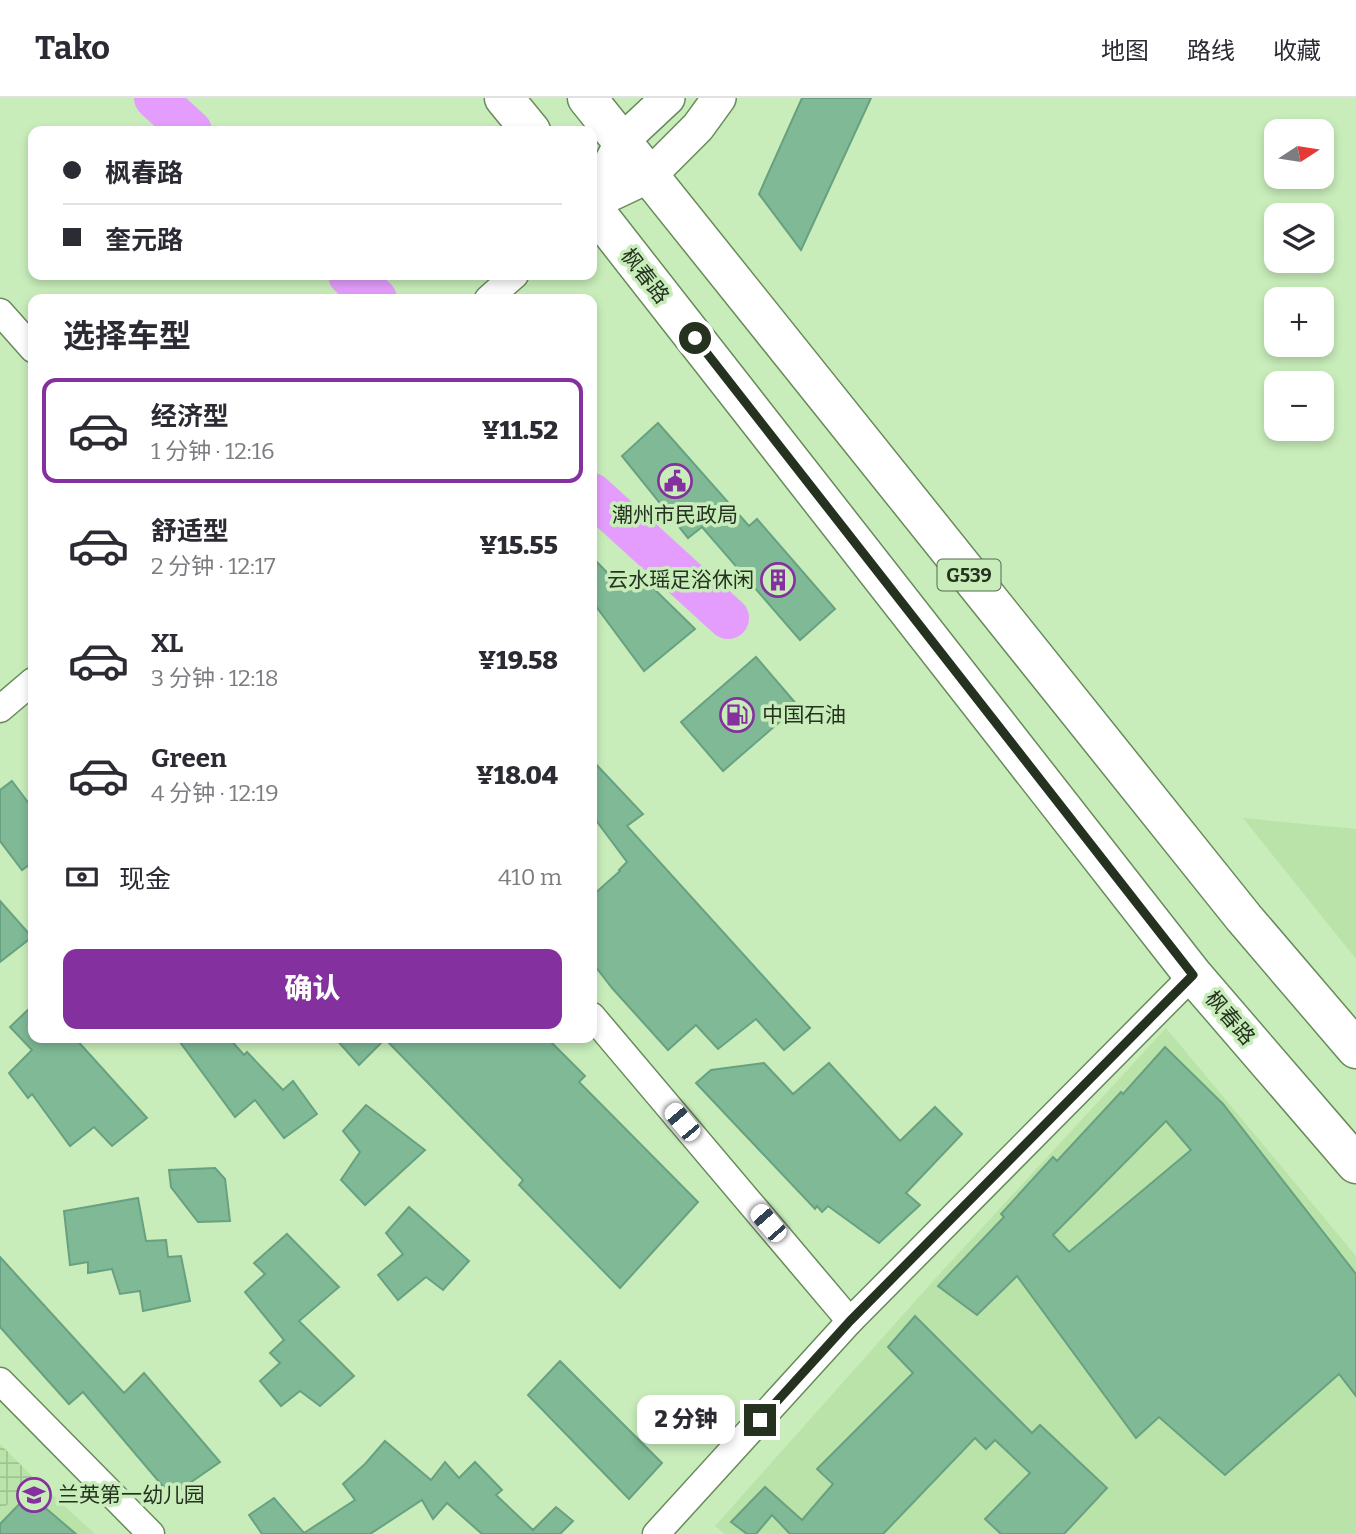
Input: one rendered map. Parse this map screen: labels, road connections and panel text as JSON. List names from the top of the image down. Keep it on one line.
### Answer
{"streets":{"highway":["枫春路","G539"]},"places":{"public building":["潮州市民政局"],"building":["云水瑶足浴休闲"],"fuel station":["中国石油"],"school or university":["兰英第一幼儿园"]},"north":"right","page":{"header":"Tako","nav":["地图","路线","收藏"],"map_buttons":["+","−"],"banner":["枫春路","奎元路"],"heading":"选择车型","list":[{"name":"经济型","note":"1 分钟 · 12:16","value":"¥11.52"},{"name":"舒适型","note":"2 分钟 · 12:17","value":"¥15.55"},{"name":"XL","note":"3 分钟 · 12:18","value":"¥19.58"},{"name":"Green","note":"4 分钟 · 12:19","value":"¥18.04"}],"pay":["现金","410 m"],"buttons":"确认","bubble":"2 分钟"}}
